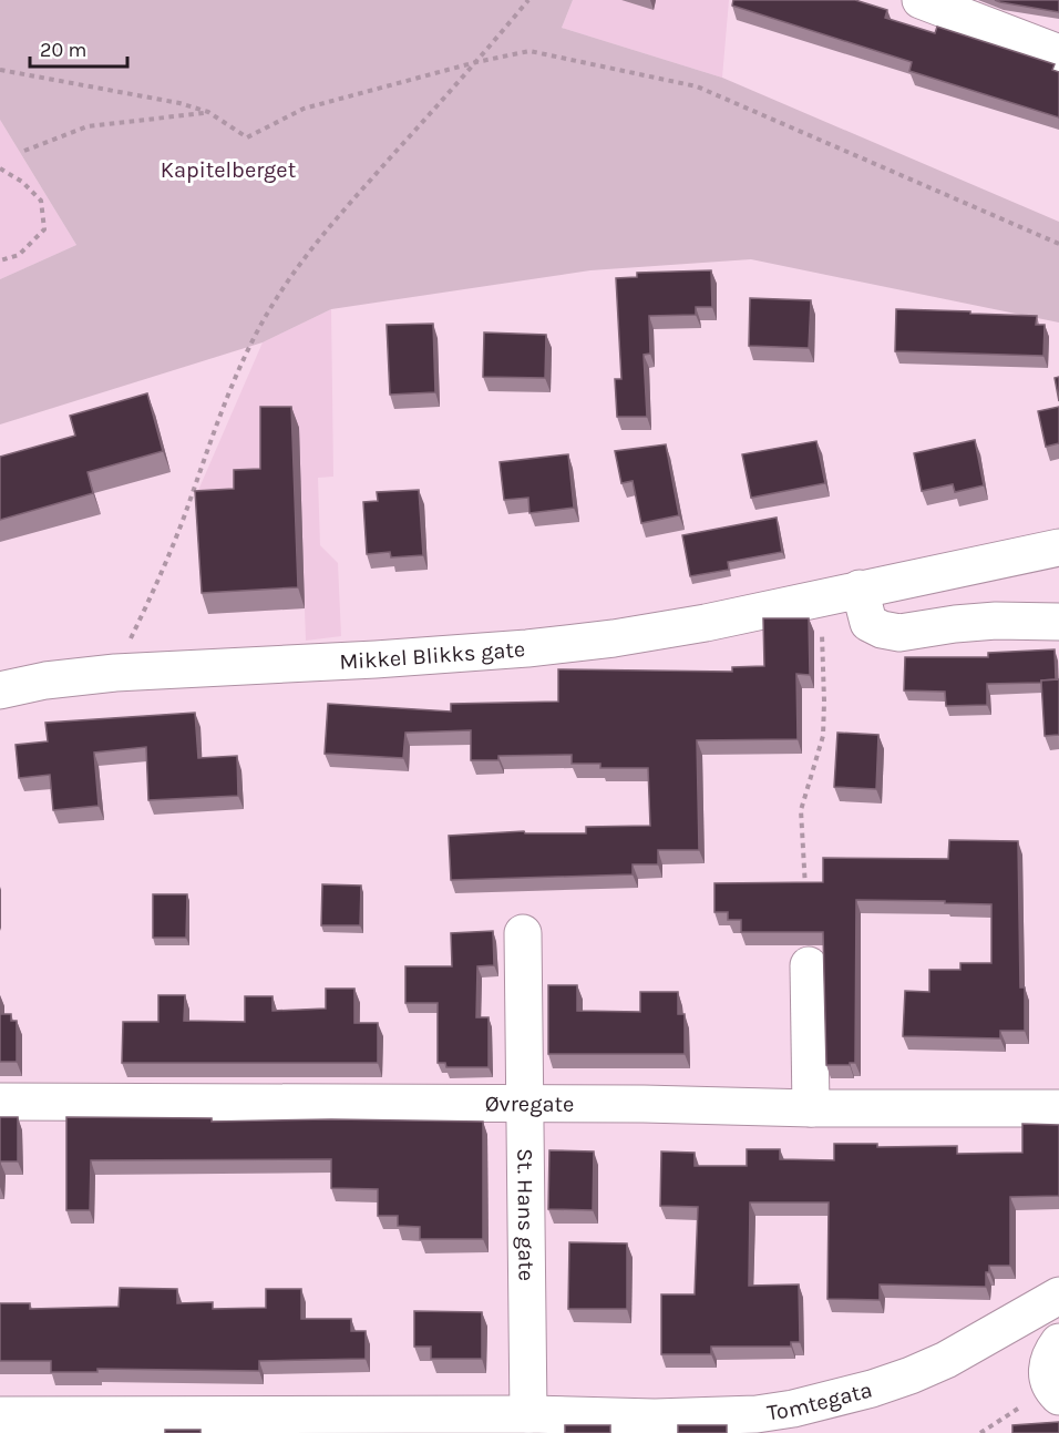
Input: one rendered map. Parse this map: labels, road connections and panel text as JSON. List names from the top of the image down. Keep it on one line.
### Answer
{"streets":{"street":["Mikkel Blikks gate","Øvregate","St. Hans gate","Tomtegata"]},"crossings":[["Øvregate","St. Hans gate"],["St. Hans gate","Tomtegata"]],"parks":["Kapitelberget"],"scale_bar":"20 m"}
